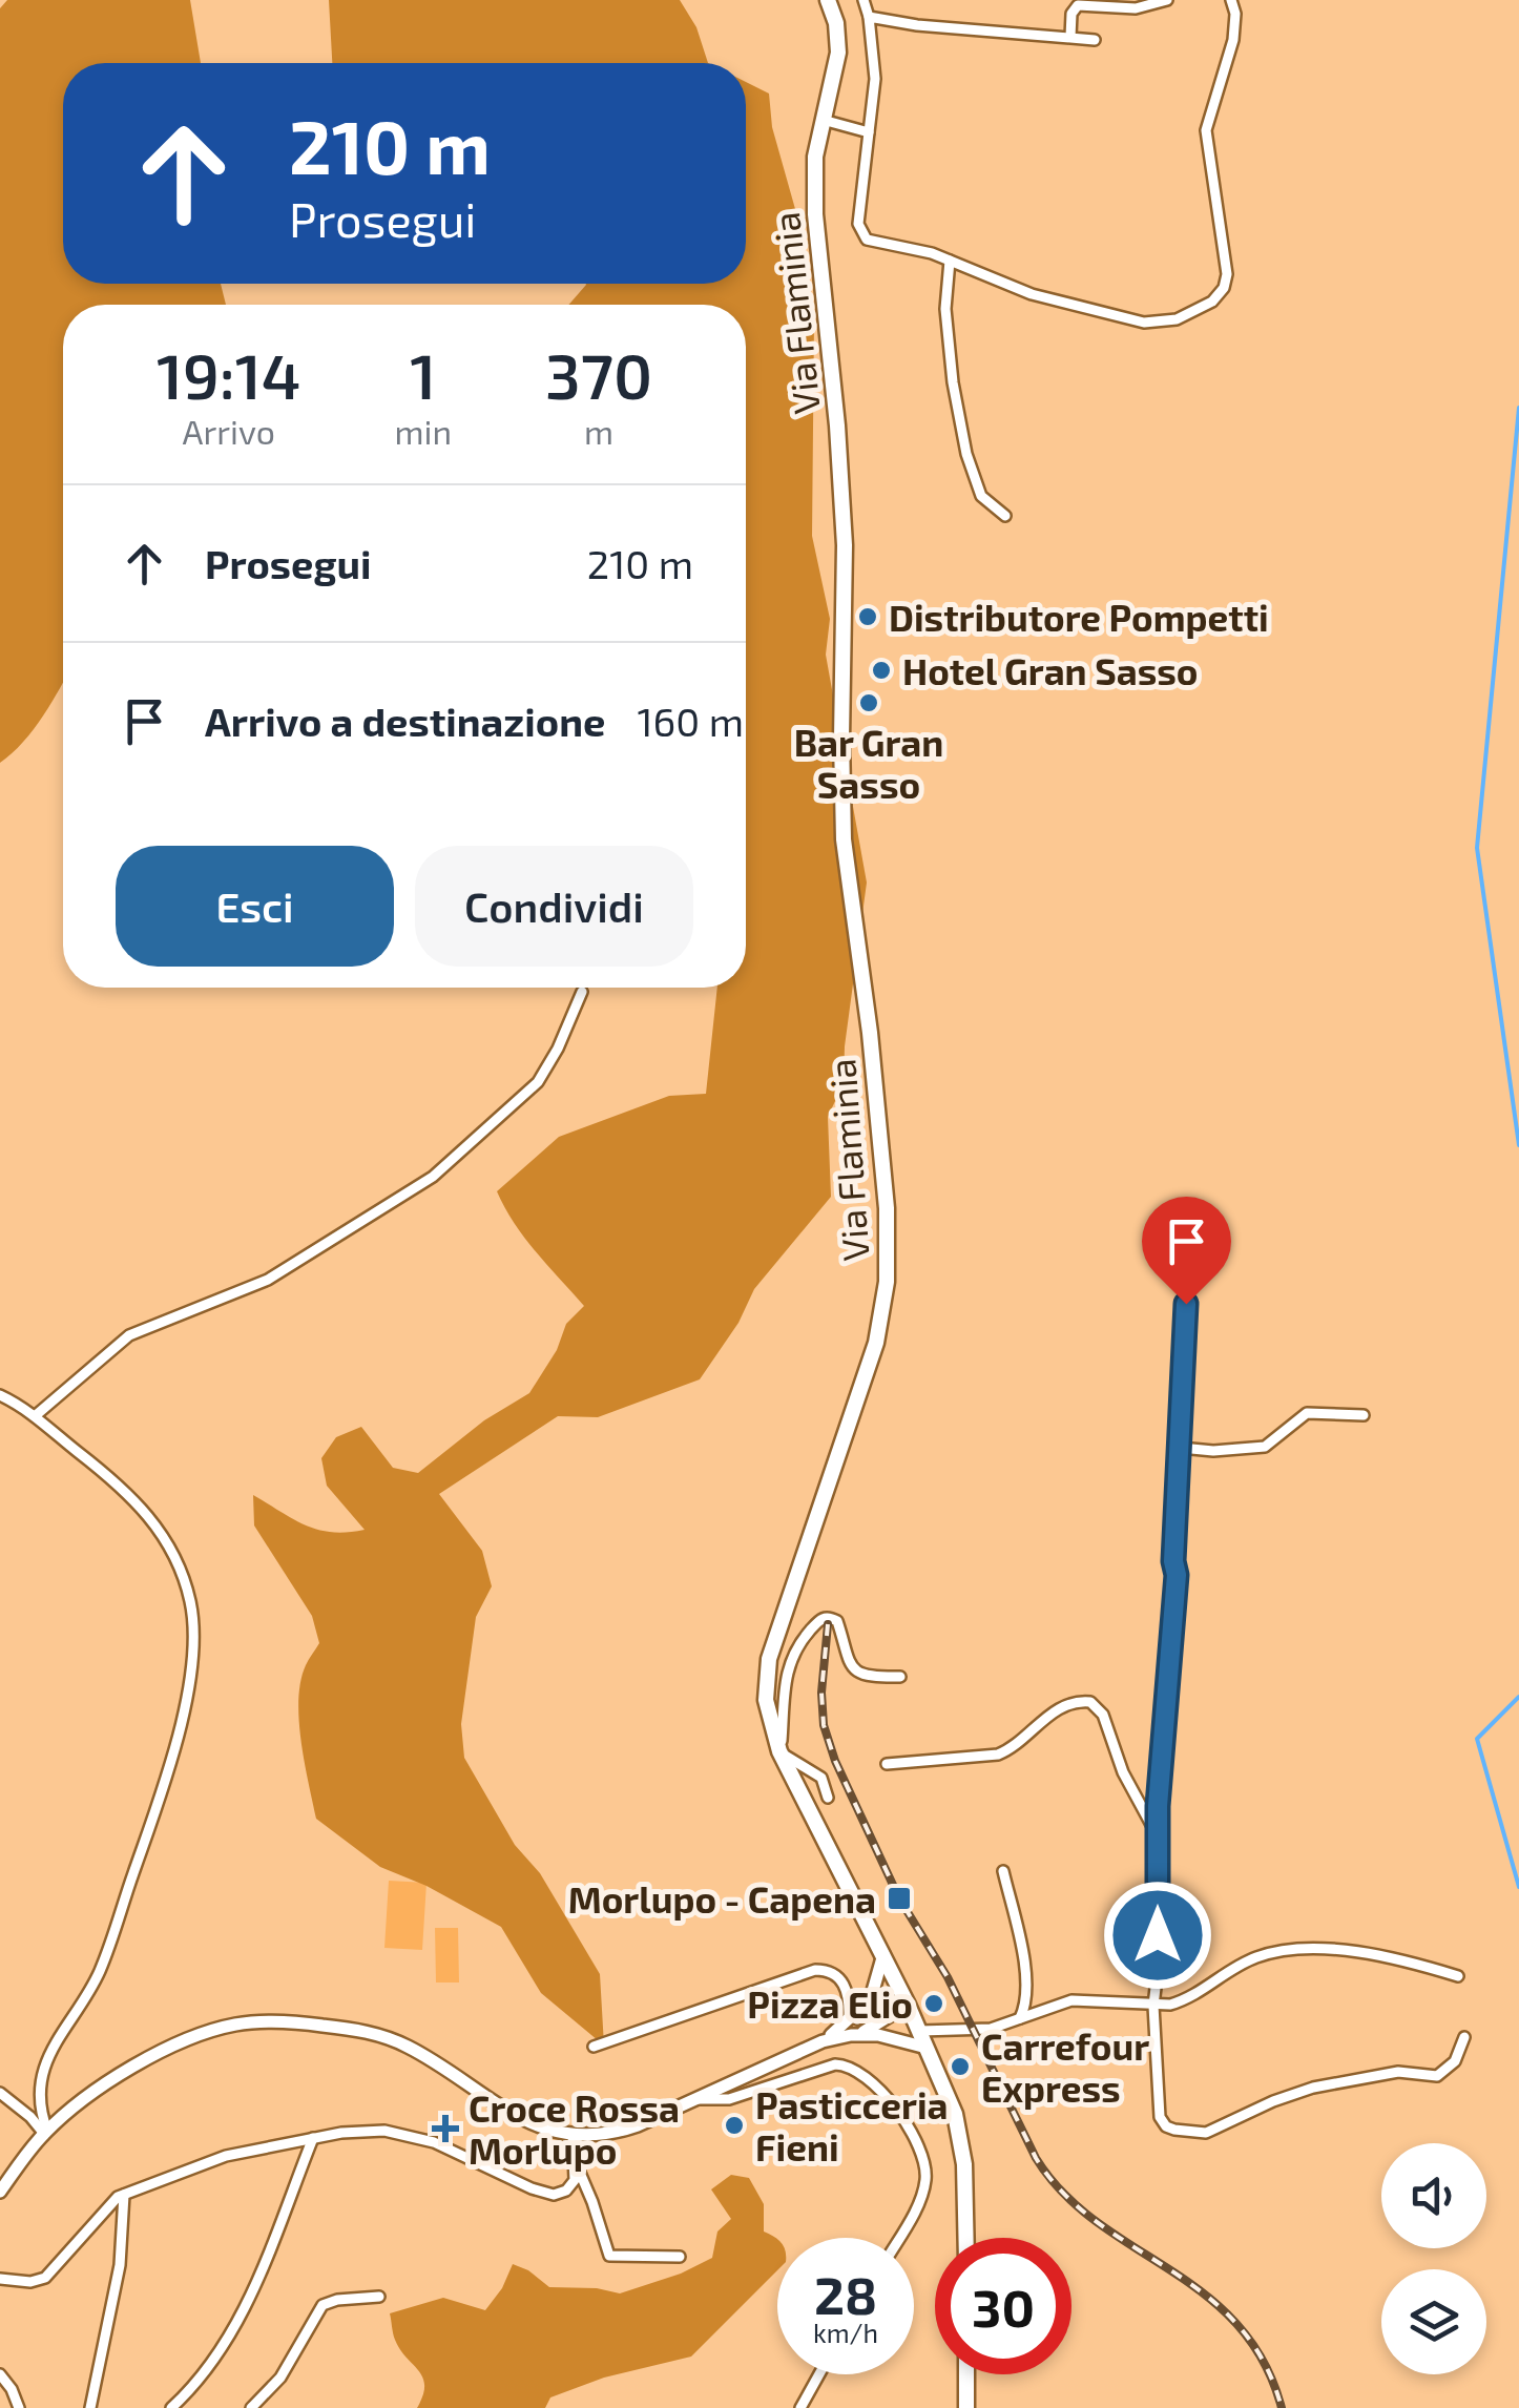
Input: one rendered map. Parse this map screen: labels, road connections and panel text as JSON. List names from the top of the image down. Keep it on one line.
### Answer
{"streets":{"main road":["Via Flaminia"]},"places":{"other":["Distributore Pompetti","Hotel Gran Sasso","Bar Gran Sasso","Pizza Elio","Carrefour Express","Pasticceria Fieni"],"transit":["Morlupo - Capena"],"health":["Croce Rossa Morlupo"]},"page":{"turn":["210 m","Prosegui"],"eta":["19:14","Arrivo","1","min","370","m"],"list":[{"name":"Prosegui","value":"210 m"},{"name":"Arrivo a destinazione","value":"160 m"}],"buttons":["Esci","Condividi"],"speed":"28 km/h","limit":"30"}}
